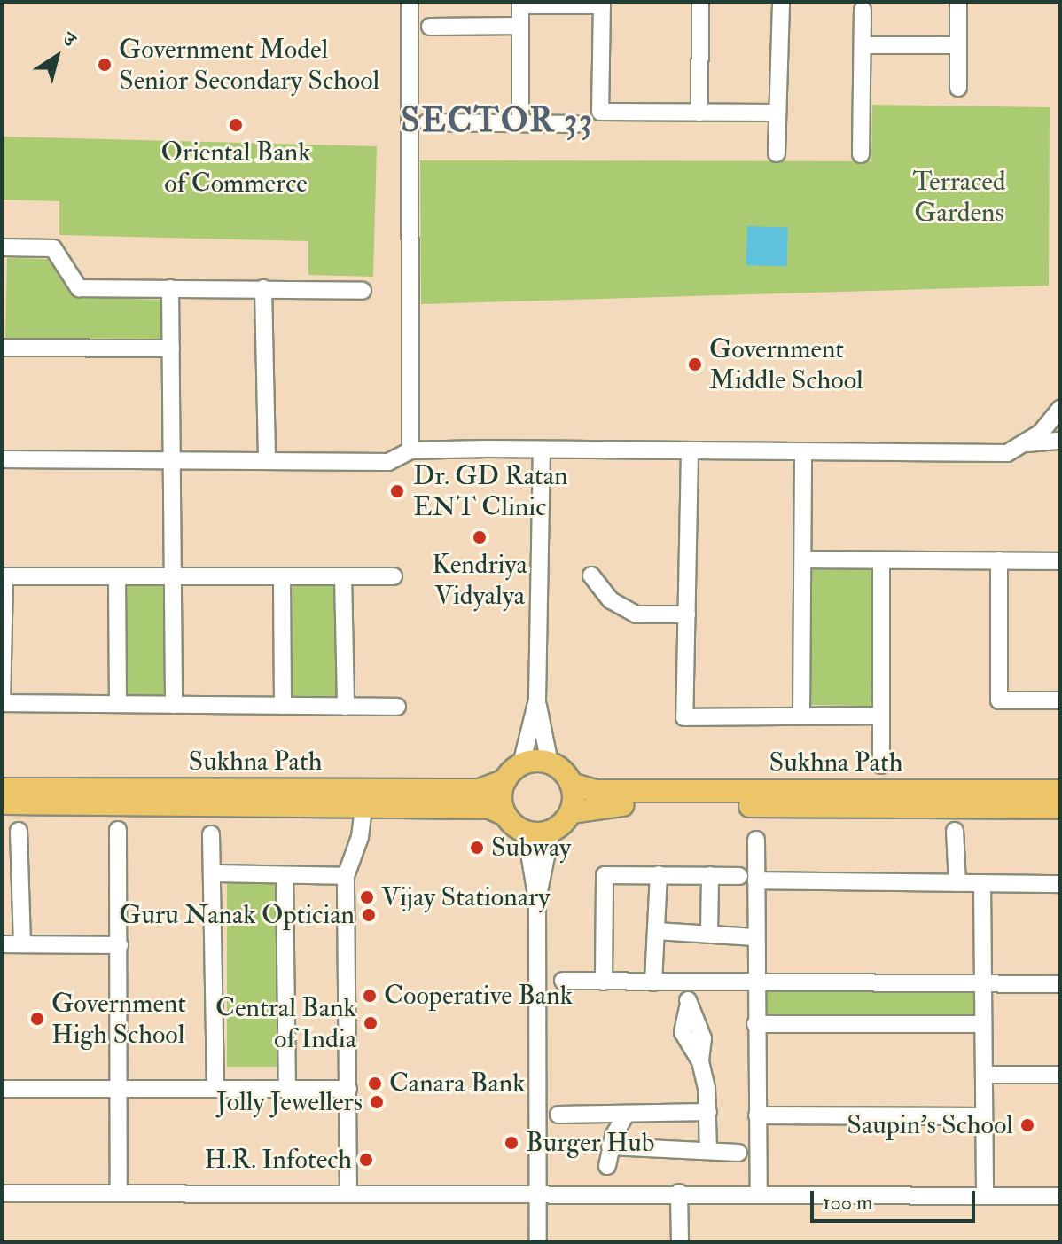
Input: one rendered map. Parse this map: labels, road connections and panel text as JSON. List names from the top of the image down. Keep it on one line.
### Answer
{"streets":{"main road":["Sukhna Path"]},"districts":["SECTOR 33"],"parks":["Terraced Gardens"],"places":["Government Model Senior Secondary School","Oriental Bank of Commerce","Government Middle School","Dr. GD Ratan ENT Clinic","Kendriya Vidyalya","Subway","Vijay Stationary","Guru Nanak Optician","Cooperative Bank","Government High School","Central Bank of India","Canara Bank","Jolly Jewellers","Saupin's School","Burger Hub","H.R. Infotech"],"scale_bar":"100 m","north":"top right"}
